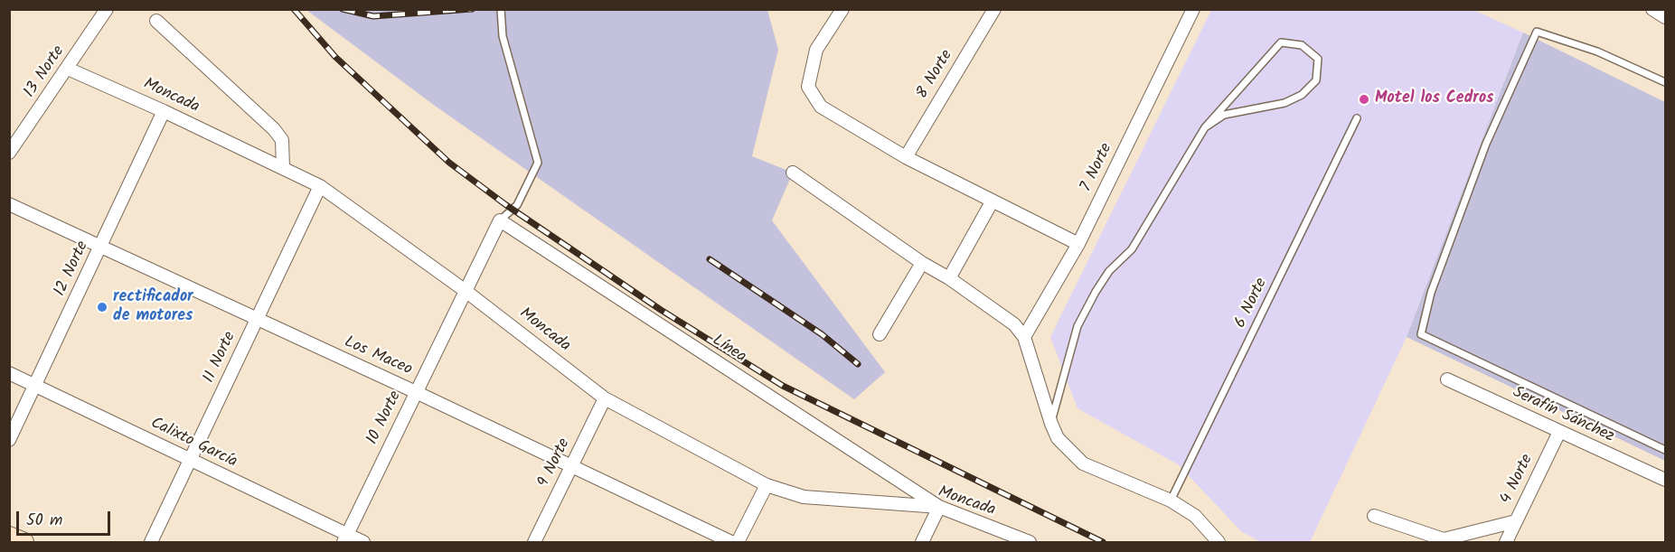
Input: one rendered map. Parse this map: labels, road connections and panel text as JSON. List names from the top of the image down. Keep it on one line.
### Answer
{"streets":{"street":["13 Norte","8 Norte","Moncada","7 Norte","12 Norte","Línea","Los Maceo","11 Norte","Serafín Sánchez","10 Norte","Calixto García","9 Norte","4 Norte"],"lane":["6 Norte"]},"crossings":[["13 Norte","Moncada"],["Moncada","12 Norte"],["Moncada","Línea"],["Moncada","11 Norte"],["Moncada","10 Norte"],["Moncada","9 Norte"],["12 Norte","Los Maceo"],["12 Norte","Calixto García"],["Línea","10 Norte"],["Los Maceo","11 Norte"],["Los Maceo","10 Norte"],["Los Maceo","9 Norte"],["11 Norte","Calixto García"],["Serafín Sánchez","4 Norte"],["10 Norte","Calixto García"]],"places":["Motel los Cedros","rectificador de motores"],"scale_bar":"50 m"}
